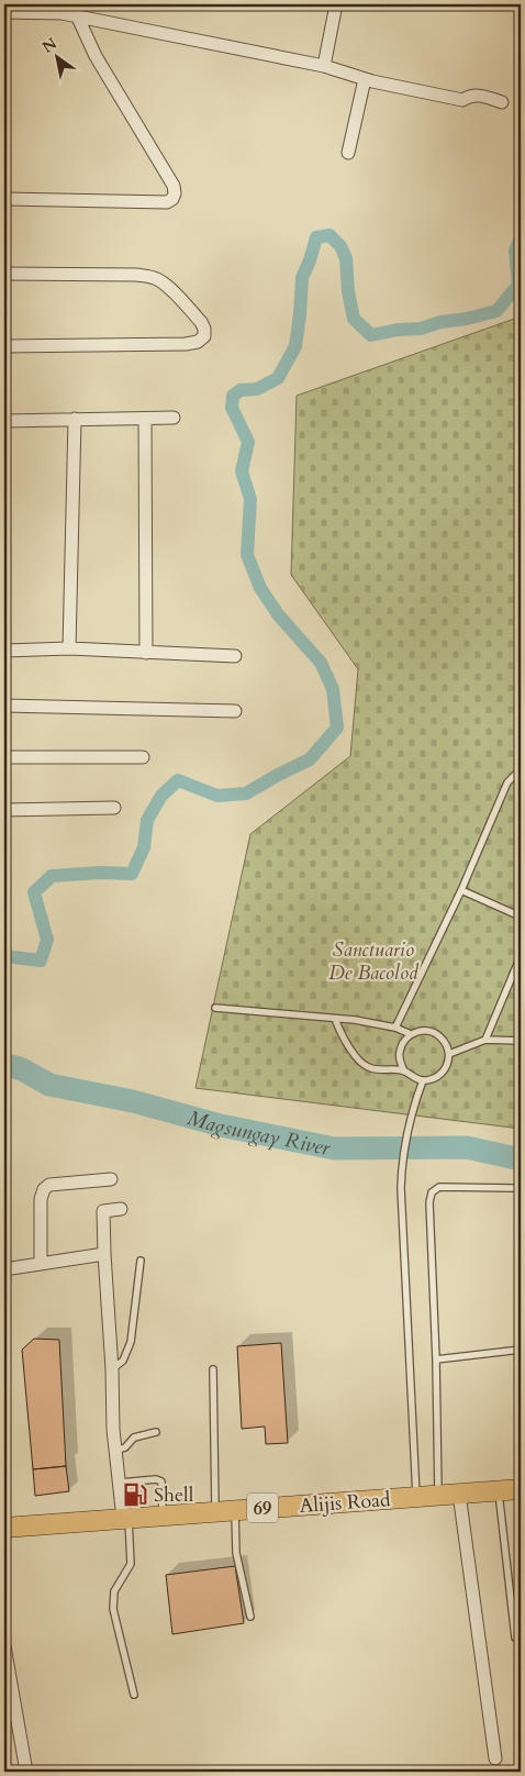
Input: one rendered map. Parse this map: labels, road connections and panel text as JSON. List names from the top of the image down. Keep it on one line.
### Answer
{"streets":{"main road":["Alijis Road","69"]},"water":["Magsungay River"],"parks":["Sanctuario De Bacolod"],"places":{"fuel station":["Shell"]},"north":"top left"}
